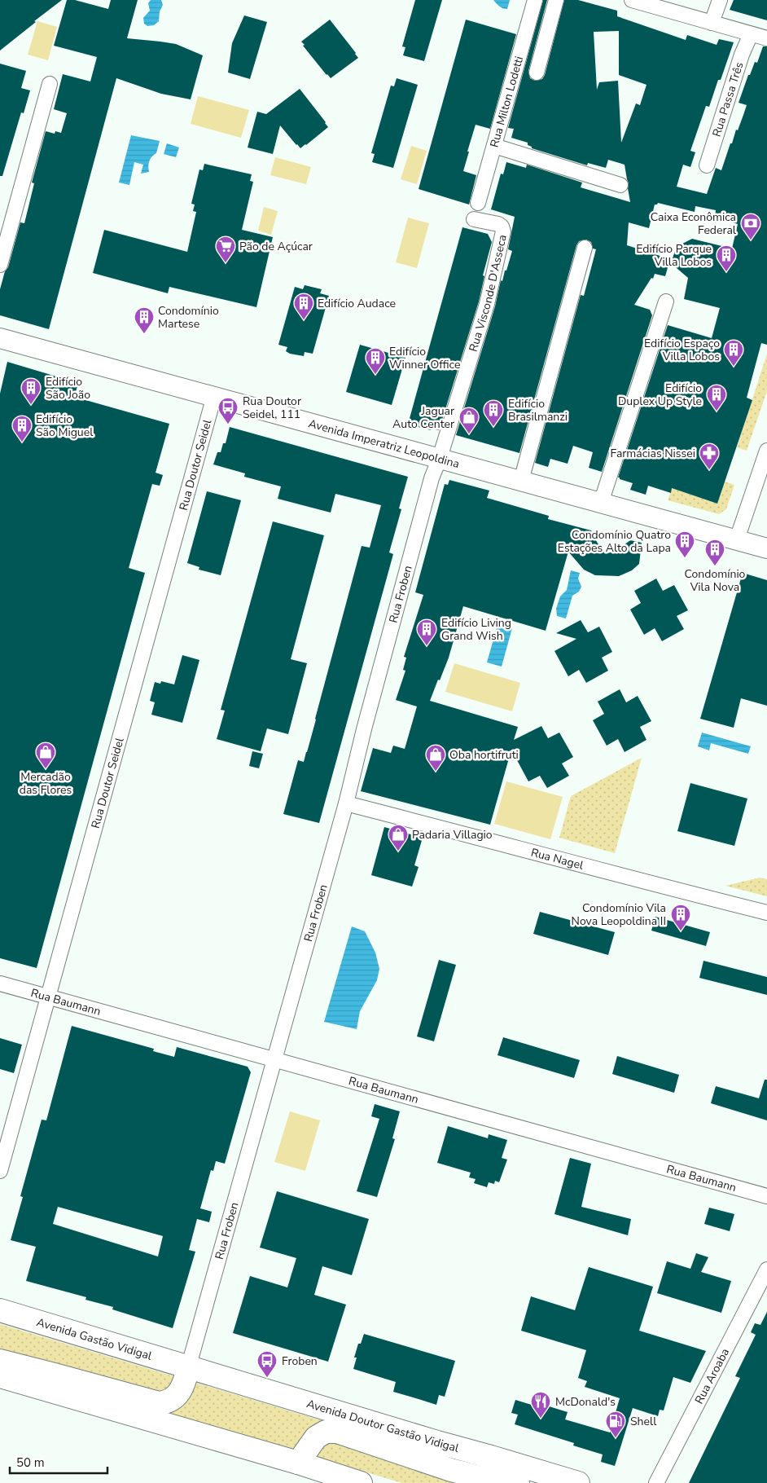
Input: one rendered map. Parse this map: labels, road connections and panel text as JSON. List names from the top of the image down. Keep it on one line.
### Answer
{"streets":{"highway":["Avenida Gastão Vidigal","Avenida Doutor Gastão Vidigal"],"main road":["Avenida Imperatriz Leopoldina"],"street":["Rua Passa Três","Rua Milton Lodetti","Rua Visconde D'Asseca","Rua Doutor Seidel","Rua Froben","Rua Nagel","Rua Baumann","Rua Aroaba"]},"crossings":[["Rua Visconde D'Asseca","Avenida Imperatriz Leopoldina"],["Rua Visconde D'Asseca","Rua Froben"],["Avenida Imperatriz Leopoldina","Rua Doutor Seidel"],["Avenida Imperatriz Leopoldina","Rua Froben"],["Rua Doutor Seidel","Rua Baumann"],["Rua Froben","Rua Nagel"],["Rua Froben","Rua Baumann"],["Rua Froben","Avenida Gastão Vidigal"],["Rua Froben","Avenida Doutor Gastão Vidigal"],["Avenida Gastão Vidigal","Avenida Doutor Gastão Vidigal"]],"places":{"bank":["Caixa Econômica Federal"],"supermarket":["Pão de Açúcar"],"building":["Edifício Parque Villa Lobos","Edifício Audace","Condomínio Martese","Edifício Espaço Villa Lobos","Edifício Winner Office","Edifício São João","Edifício Duplex Up Style","Edifício Brasilmanzi","Edifício São Miguel","Condomínio Quatro Estações Alto da Lapa","Condomínio Vila Nova","Edifício Living Grand Wish","Condomínio Vila Nova Leopoldina II"],"bus stop":["Rua Doutor Seidel, 111","Froben"],"shop":["Jaguar Auto Center","Mercadão das Flores","Oba hortifruti","Padaria Villagio"],"pharmacy":["Farmácias Nissei"],"restaurant":["McDonald's"],"fuel station":["Shell"]},"scale_bar":"50 m"}
